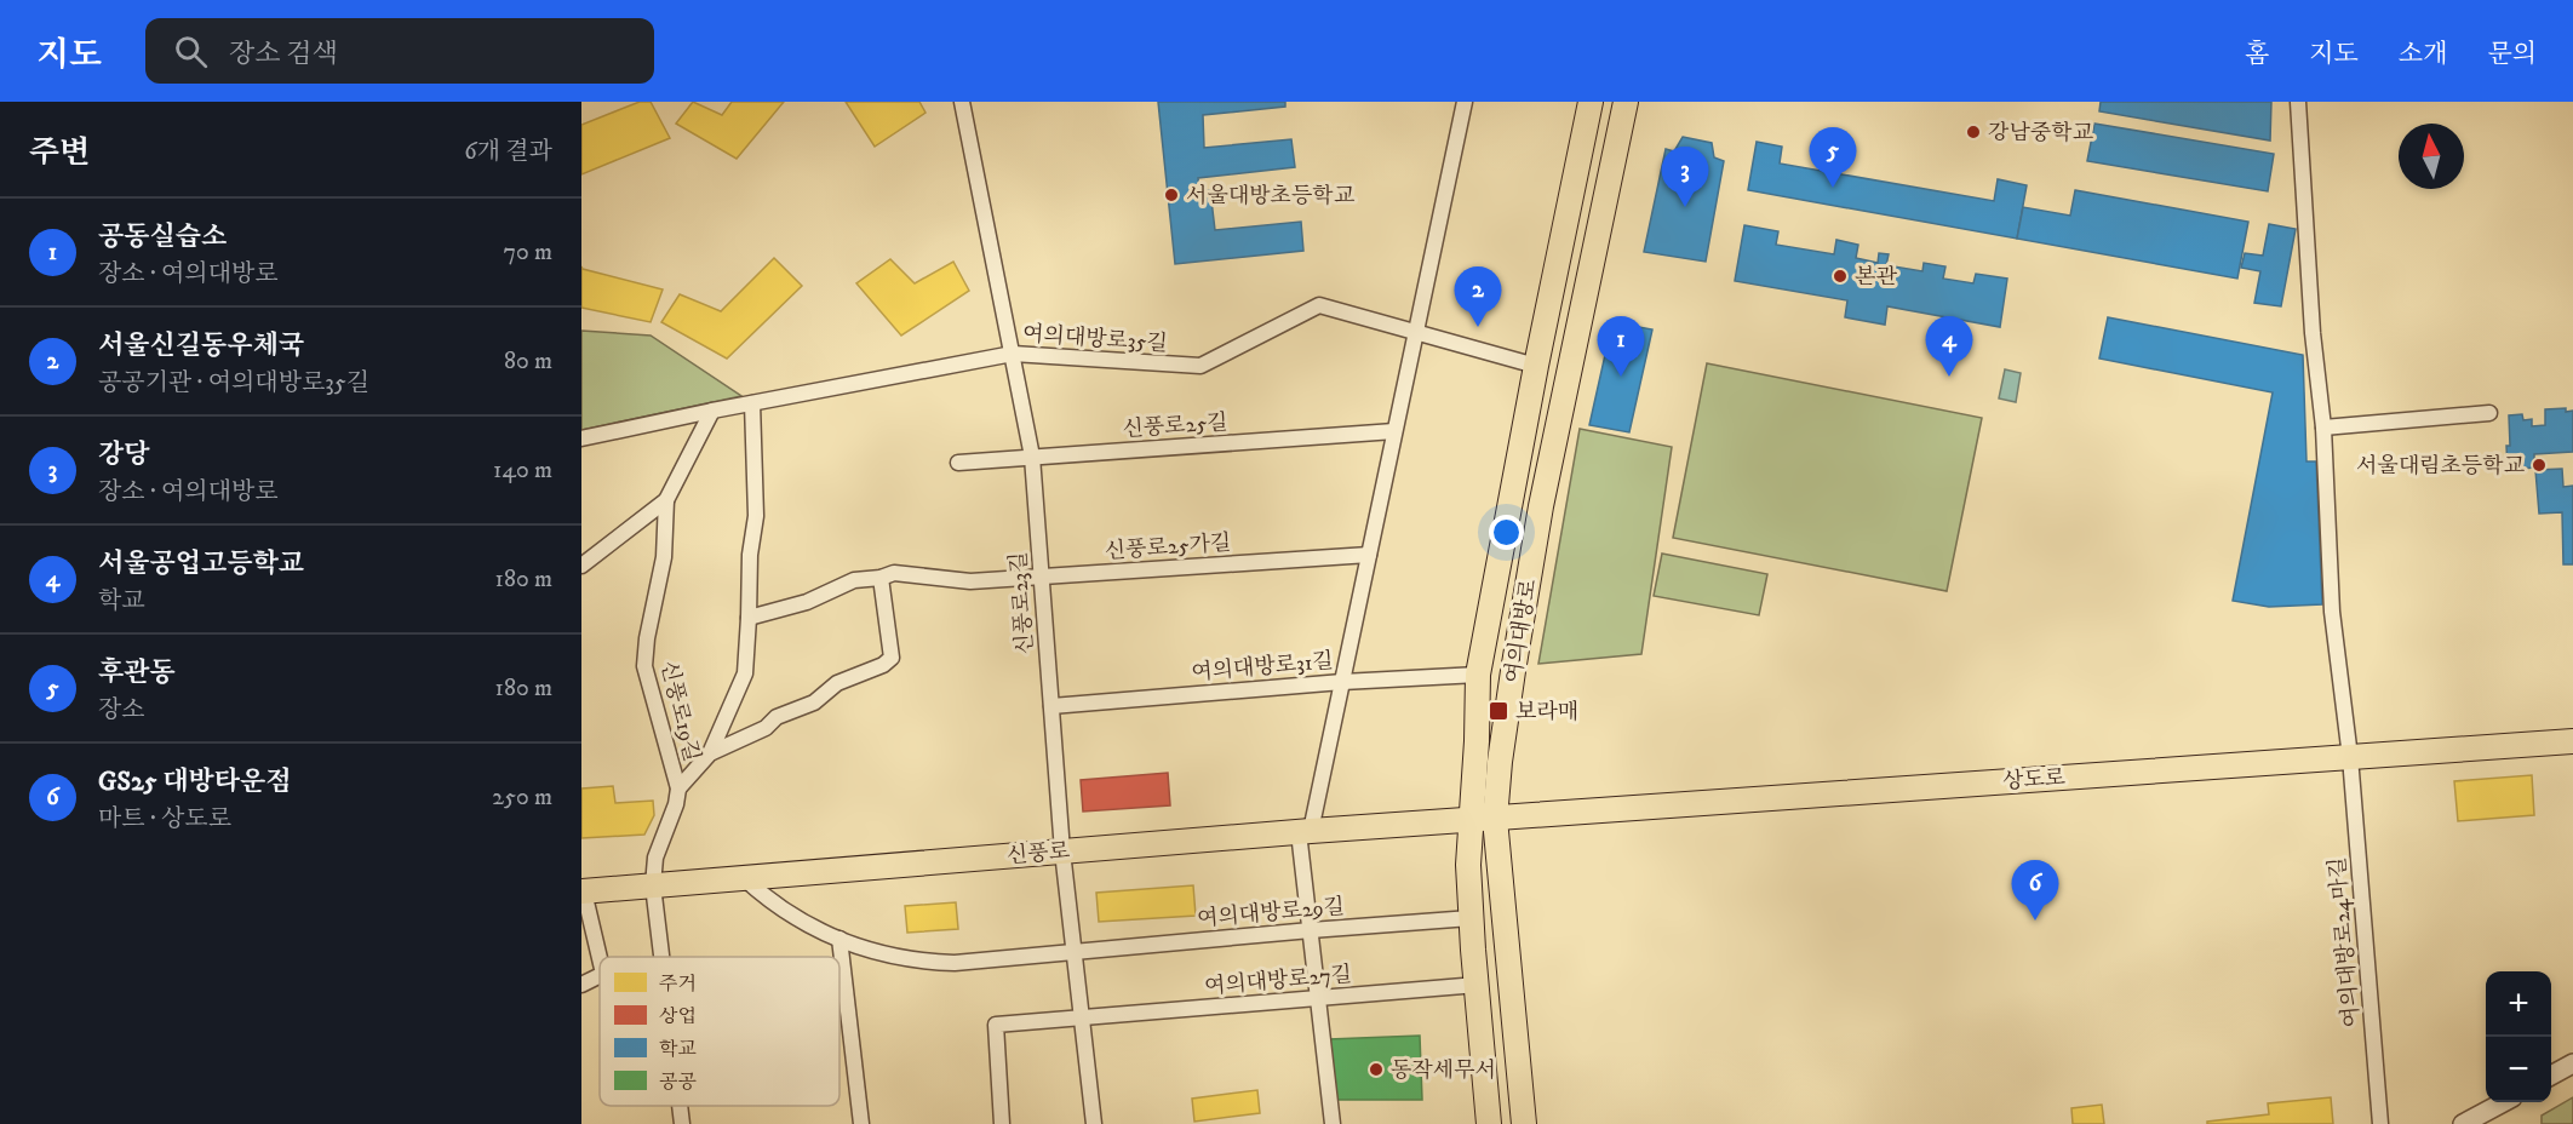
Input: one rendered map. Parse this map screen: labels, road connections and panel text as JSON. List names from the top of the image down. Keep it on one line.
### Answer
{"streets":{"main road":["여의대방로","상도로","신풍로"],"street":["여의대방로35길","신풍로25길","신풍로25가길","신풍로23길","여의대방로31길","신풍로19길","여의대방로29길","여의대방로24마길","여의대방로27길"]},"crossings":[["여의대방로35길","신풍로23길"],["여의대방로35길","여의대방로"],["신풍로25길","신풍로23길"],["신풍로25가길","신풍로23길"],["신풍로23길","여의대방로31길"],["신풍로23길","신풍로"],["신풍로23길","여의대방로29길"],["신풍로23길","여의대방로27길"],["여의대방로","여의대방로31길"],["여의대방로","상도로"],["여의대방로","신풍로"],["여의대방로","여의대방로29길"],["여의대방로","여의대방로27길"],["신풍로19길","신풍로"],["상도로","신풍로"],["상도로","여의대방로24마길"],["신풍로","여의대방로29길"]],"places":{"other":["강남중학교","서울대방초등학교","본관","서울대림초등학교","동작세무서"],"transit":["보라매"]},"legend":["주거","상업","학교","공공"],"north":"top","page":{"header":"지도","search":"장소 검색","nav":["홈","지도","소개","문의"],"heading":["주변","6개 결과"],"pins":["5","3","2","1","4","6"],"list":[{"mark":"1","name":"공동실습소","note":"장소 · 여의대방로","value":"70 m"},{"mark":"2","name":"서울신길동우체국","note":"공공기관 · 여의대방로35길","value":"80 m"},{"mark":"3","name":"강당","note":"장소 · 여의대방로","value":"140 m"},{"mark":"4","name":"서울공업고등학교","note":"학교","value":"180 m"},{"mark":"5","name":"후관동","note":"장소","value":"180 m"},{"mark":"6","name":"GS25 대방타운점","note":"마트 · 상도로","value":"250 m"}],"map_buttons":["+","−"]}}
